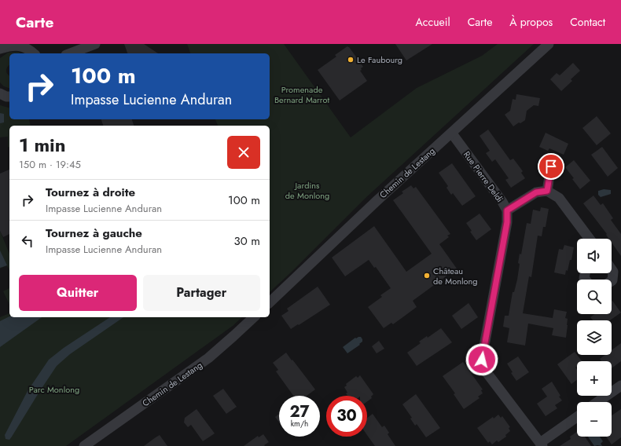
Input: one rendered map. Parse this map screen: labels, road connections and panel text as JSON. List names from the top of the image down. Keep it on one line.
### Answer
{"streets":{"street":["Chemin de Lestang","Rue Pierre Deldi"]},"crossings":[["Chemin de Lestang","Rue Pierre Deldi"]],"parks":["Promenade Bernard Marrot","Jardins de Monlong","Parc Monlong"],"places":["Le Faubourg","Château de Monlong"],"page":{"header":"Carte","nav":["Accueil","Carte","À propos","Contact"],"turn":["100 m","Impasse Lucienne Anduran"],"heading":["1 min","150 m · 19:45"],"list":[{"name":"Tournez à droite","note":"Impasse Lucienne Anduran","value":"100 m"},{"name":"Tournez à gauche","note":"Impasse Lucienne Anduran","value":"30 m"}],"map_buttons":["+","−"],"buttons":["Quitter","Partager"],"speed":"27 km/h","limit":"30"}}
